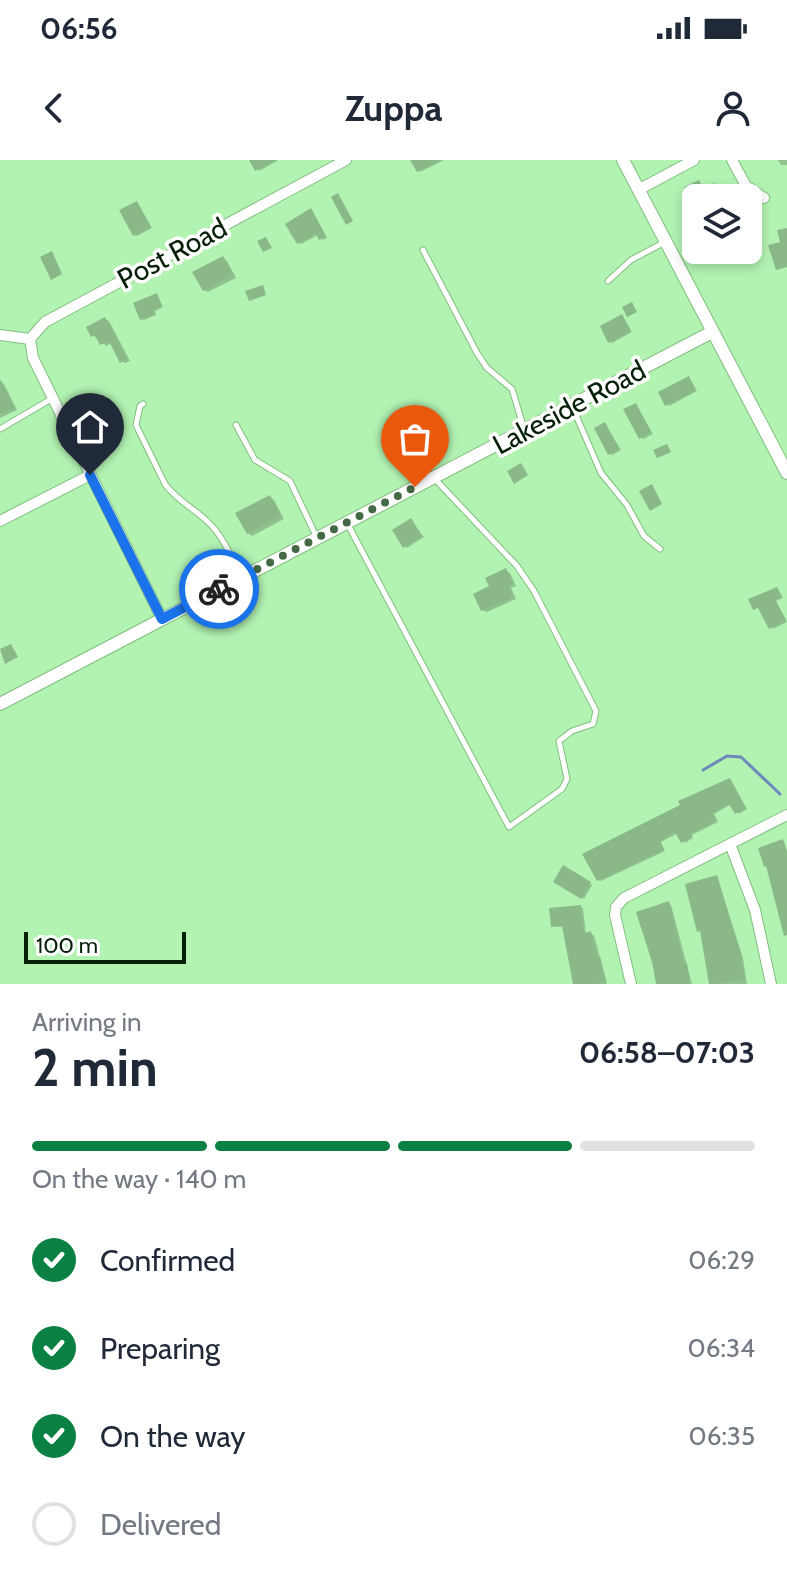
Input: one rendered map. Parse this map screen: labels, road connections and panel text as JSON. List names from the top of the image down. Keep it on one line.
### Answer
{"streets":{"street":["Post Road","Lakeside Road"]},"scale_bar":"100 m","page":{"status":"06:56","header":"Zuppa","scale":"100 m","heading":["2 min","Arriving in","06:58–07:03"],"bar":"On the way · 140 m","list":[["Confirmed","06:29"],["Preparing","06:34"],["On the way","06:35"],"Delivered"]}}
